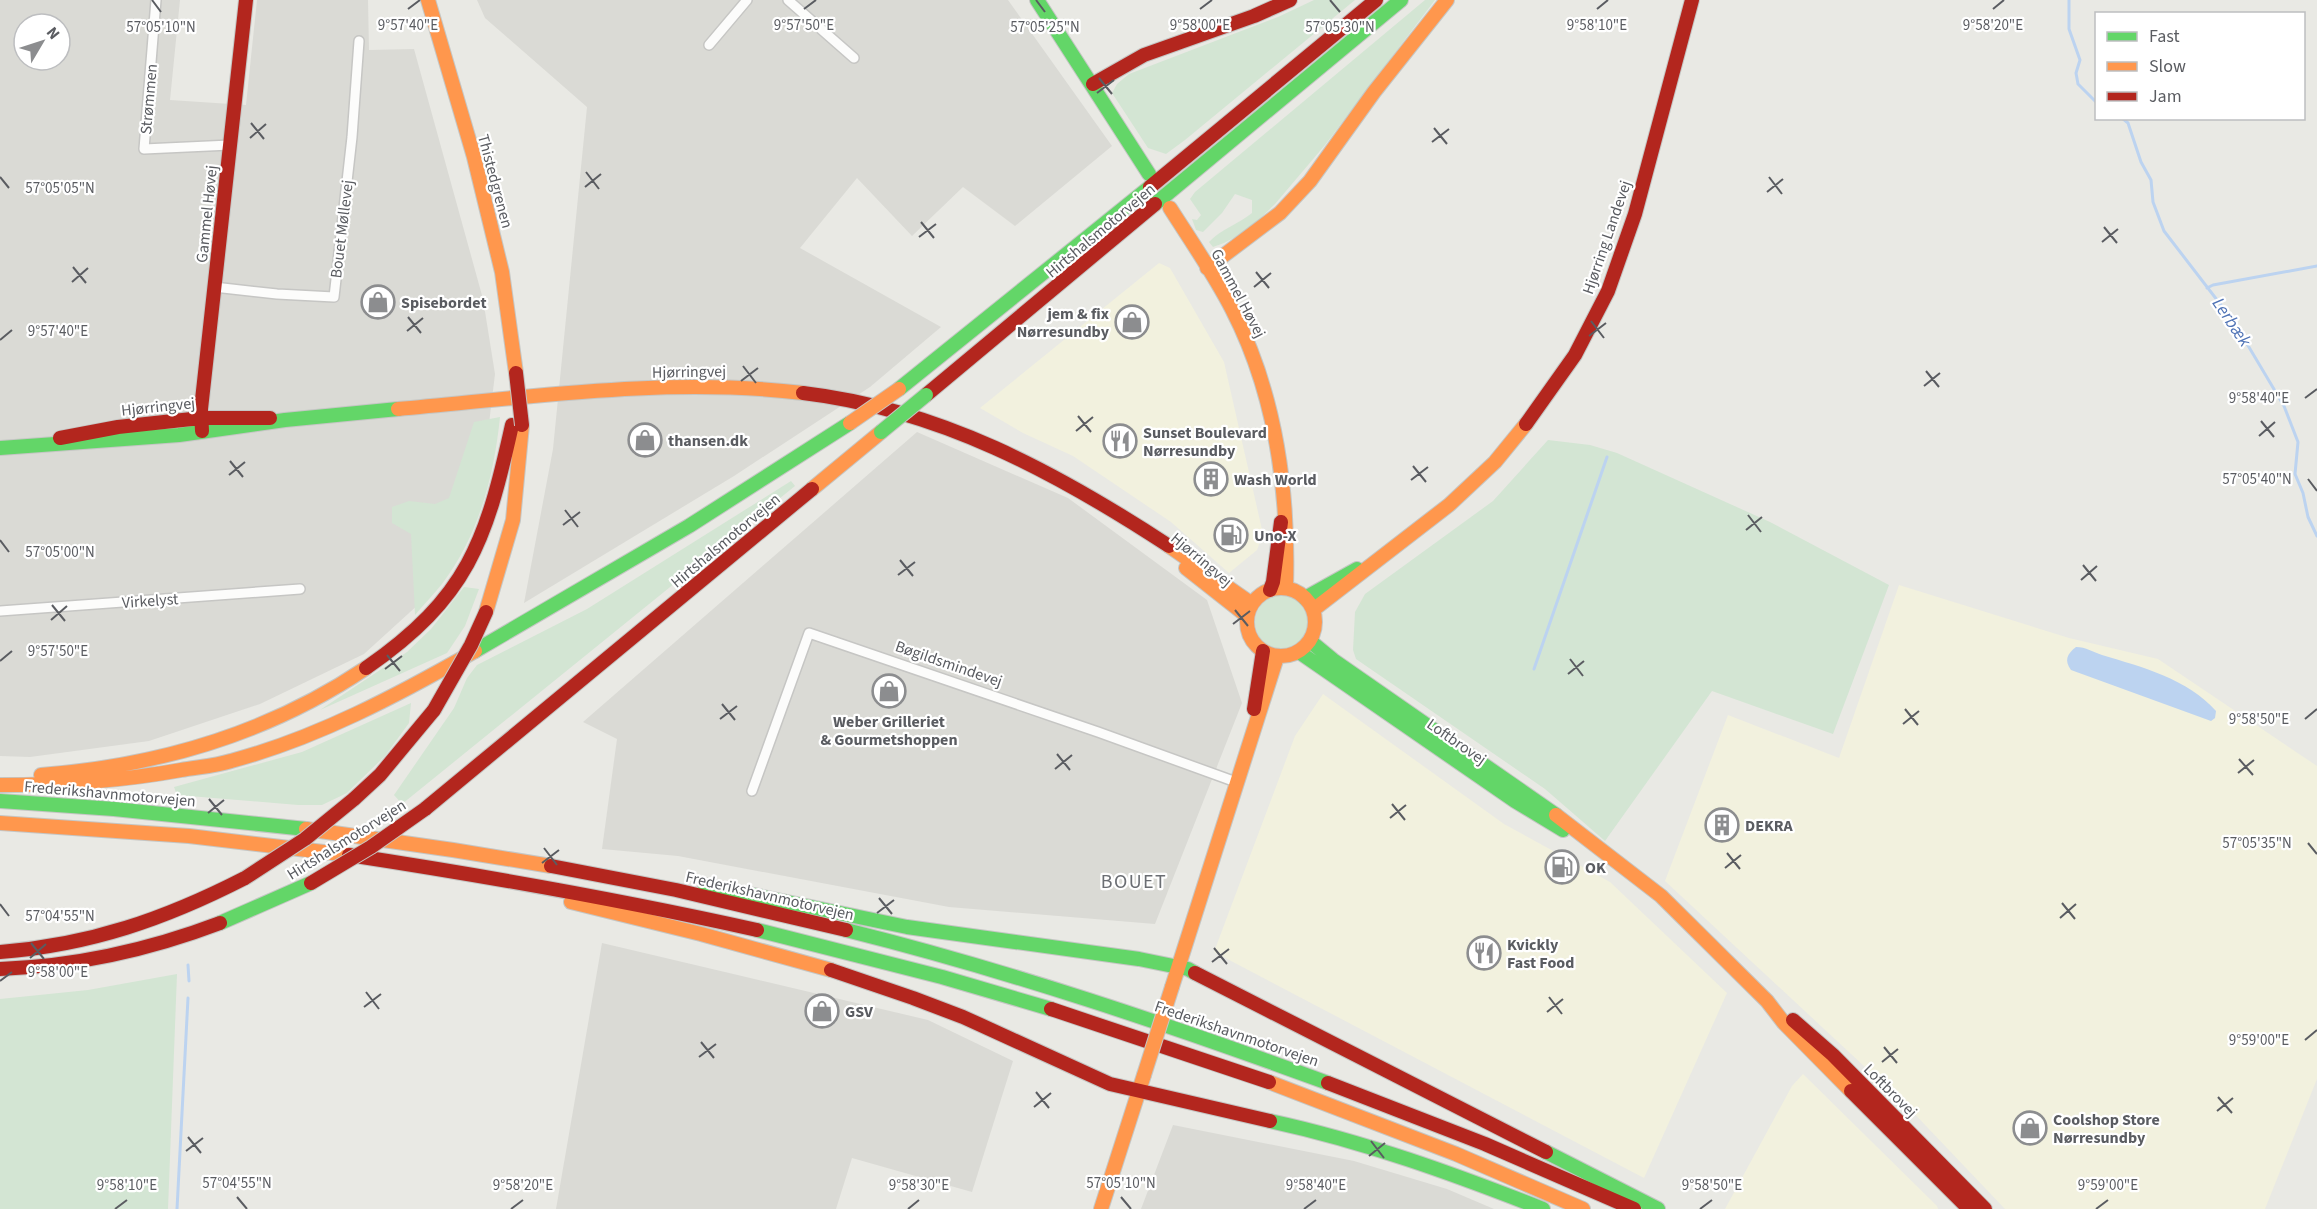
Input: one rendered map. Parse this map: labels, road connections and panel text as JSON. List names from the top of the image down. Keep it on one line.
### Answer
{"streets":{"main road":["Thistedgrenen","Gammel Høvej","Hirtshalsmotorvejen","Hjørring Landevej","Hjørringvej","Loftbrovej","Frederikshavnmotorvejen"],"street":["Strømmen","Bouet Møllevej","Virkelyst","Bøgildsmindevej"]},"crossings":[["Strømmen","Gammel Høvej"],["Gammel Høvej","Bouet Møllevej"],["Gammel Høvej","Hjørring Landevej"],["Gammel Høvej","Hjørringvej"],["Gammel Høvej","Loftbrovej"],["Hjørring Landevej","Hjørringvej"],["Hjørring Landevej","Loftbrovej"],["Hjørringvej","Loftbrovej"]],"districts":["BOUET"],"water":["Lerbæk"],"places":{"shop":["Spisebordet","jem & fix Nørresundby","thansen.dk","Weber Grilleriet & Gourmetshoppen","GSV","Coolshop Store Nørresundby"],"restaurant":["Sunset Boulevard Nørresundby","Kvickly Fast Food"],"building":["Wash World","DEKRA"],"fuel station":["Uno-X","OK"]},"legend":["Fast","Slow","Jam"],"north":"top right","coordinates":["9°57'40\"E","9°57'50\"E","9°58'00\"E","9°58'10\"E","9°58'20\"E","57°05'10\"N","57°05'25\"N","57°05'30\"N","57°05'05\"N","9°58'40\"E","57°05'40\"N","57°05'00\"N","9°58'50\"E","57°05'35\"N","57°04'55\"N","9°59'00\"E","9°58'30\"E"]}
